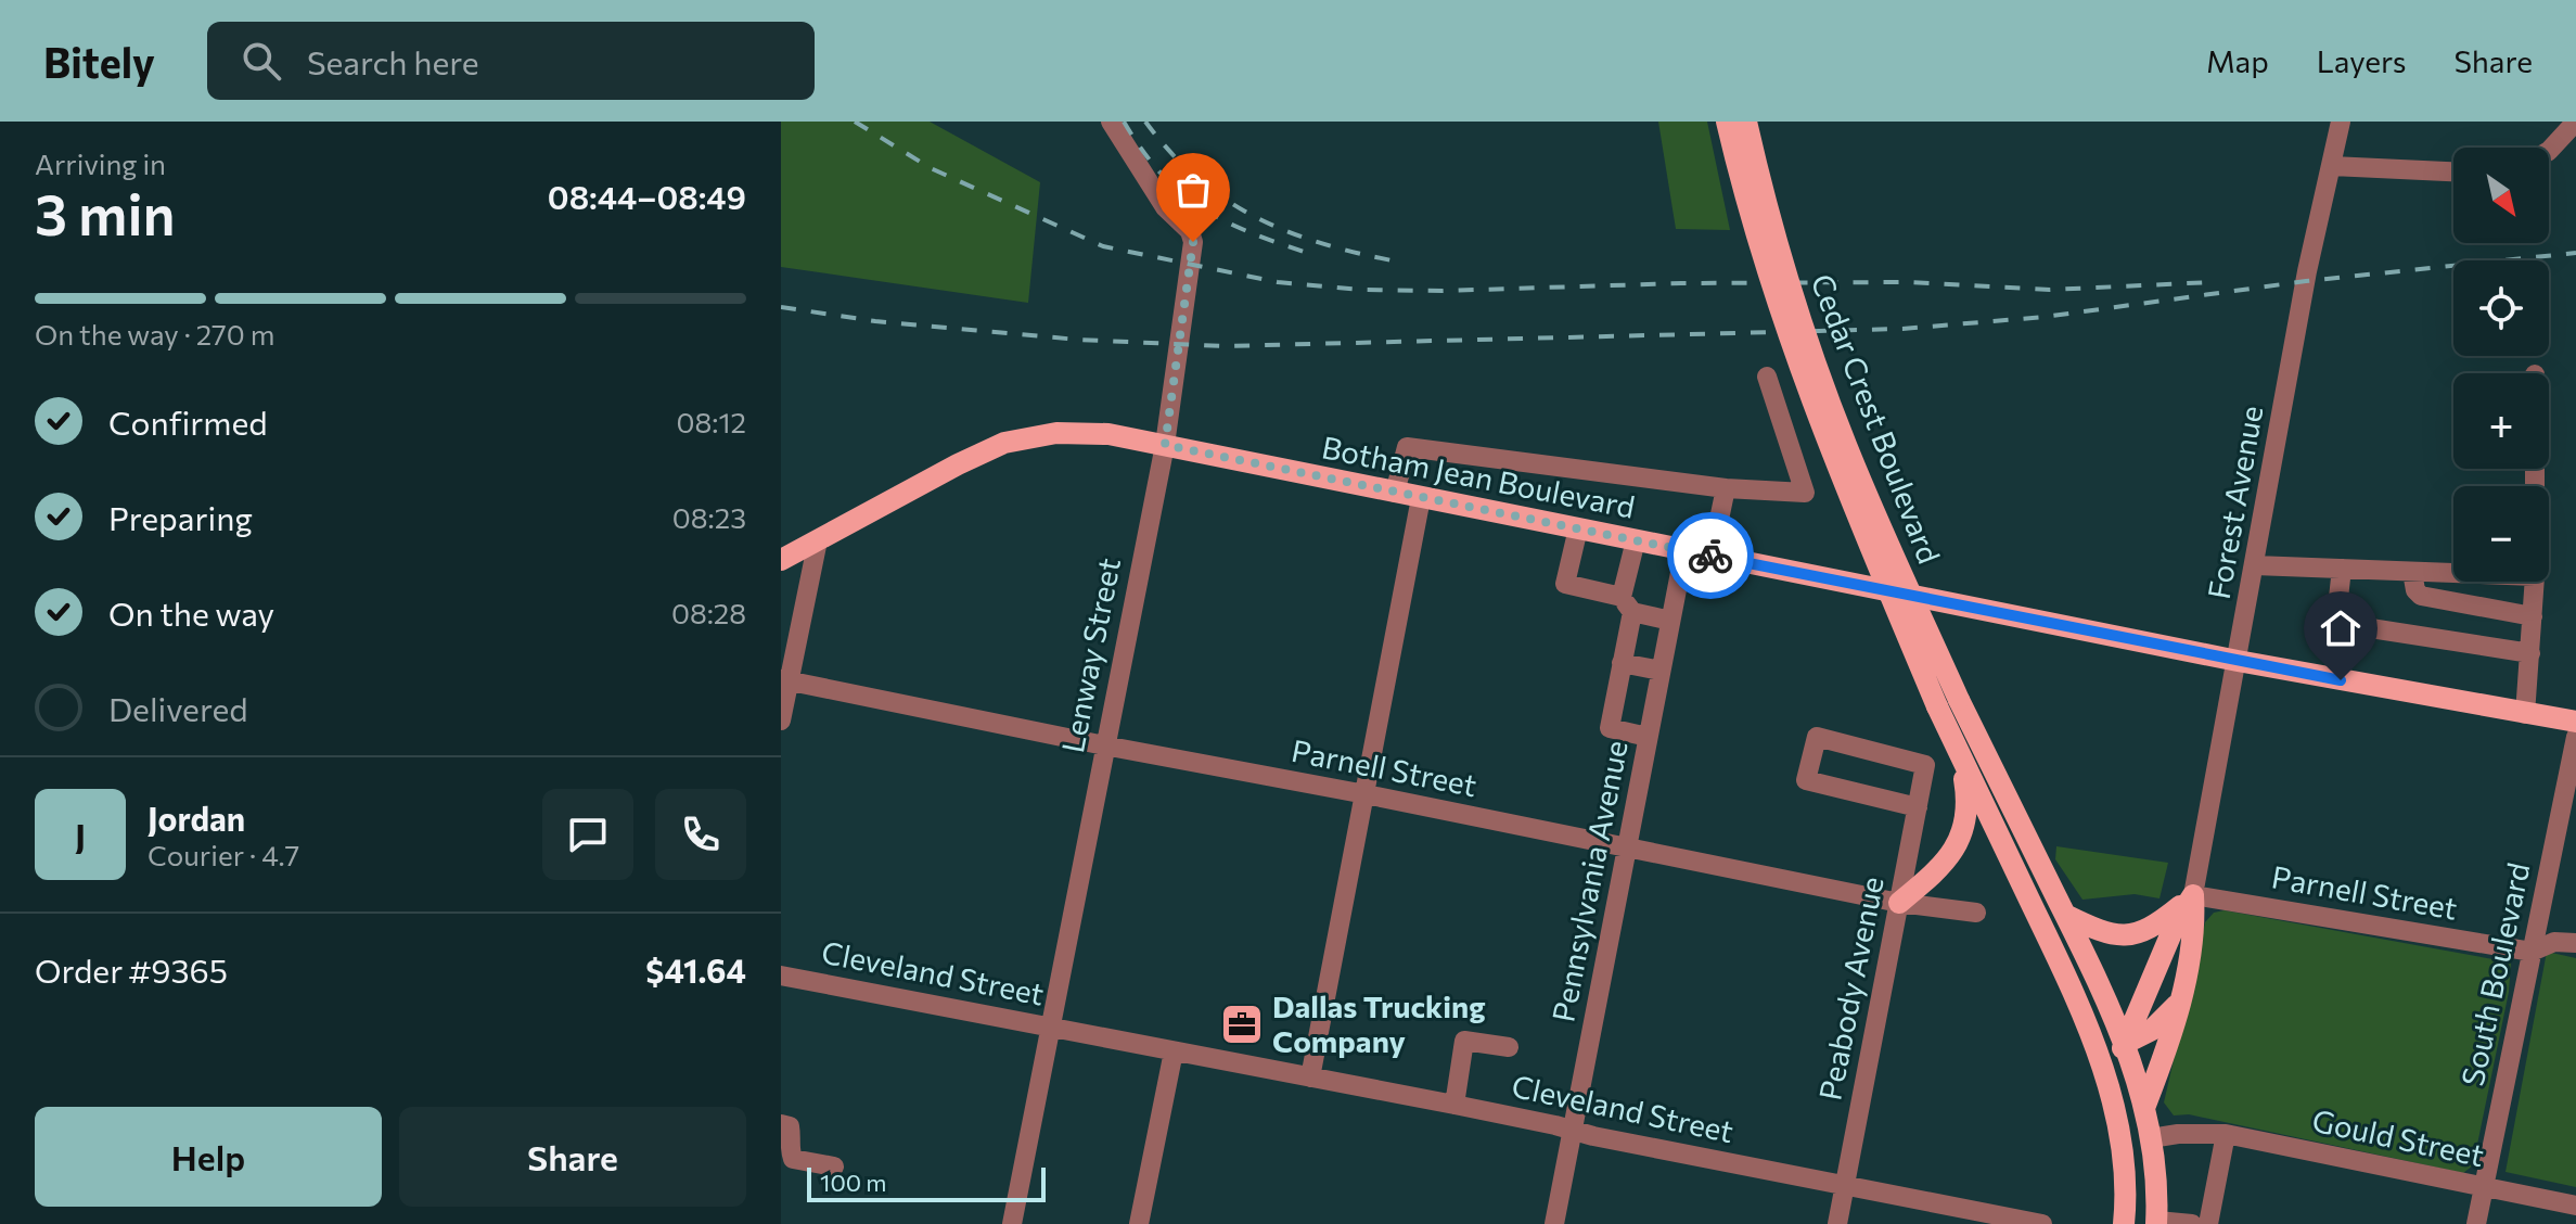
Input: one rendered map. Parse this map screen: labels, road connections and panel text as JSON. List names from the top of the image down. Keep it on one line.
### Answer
{"streets":{"main road":["Cedar Crest Boulevard","Botham Jean Boulevard"],"street":["Forest Avenue","Lenway Street","Parnell Street","Pennsylvania Avenue","Cleveland Street","South Boulevard","Peabody Avenue","Gould Street"]},"crossings":[["Cedar Crest Boulevard","Gould Street"],["Botham Jean Boulevard","Forest Avenue"],["Botham Jean Boulevard","Lenway Street"],["Botham Jean Boulevard","Pennsylvania Avenue"],["Forest Avenue","Parnell Street"],["Lenway Street","Parnell Street"],["Lenway Street","Cleveland Street"],["Parnell Street","Pennsylvania Avenue"],["Parnell Street","South Boulevard"],["Parnell Street","Peabody Avenue"],["Pennsylvania Avenue","Cleveland Street"],["Cleveland Street","Peabody Avenue"],["South Boulevard","Gould Street"]],"places":{"office":["Dallas Trucking Company"]},"scale_bar":"100 m","north":"bottom right","page":{"header":"Bitely","search":"Search here","nav":["Map","Layers","Share"],"heading":["3 min","Arriving in","08:44–08:49"],"panel":["Jordan","Courier · 4.7","Order #9365","$41.64"],"map_buttons":["+","−"],"bar":"On the way · 270 m","list":[["Confirmed","08:12"],["Preparing","08:23"],["On the way","08:28"],"Delivered"],"round":"J","buttons":["Help","Share"],"scale":"100 m"}}
